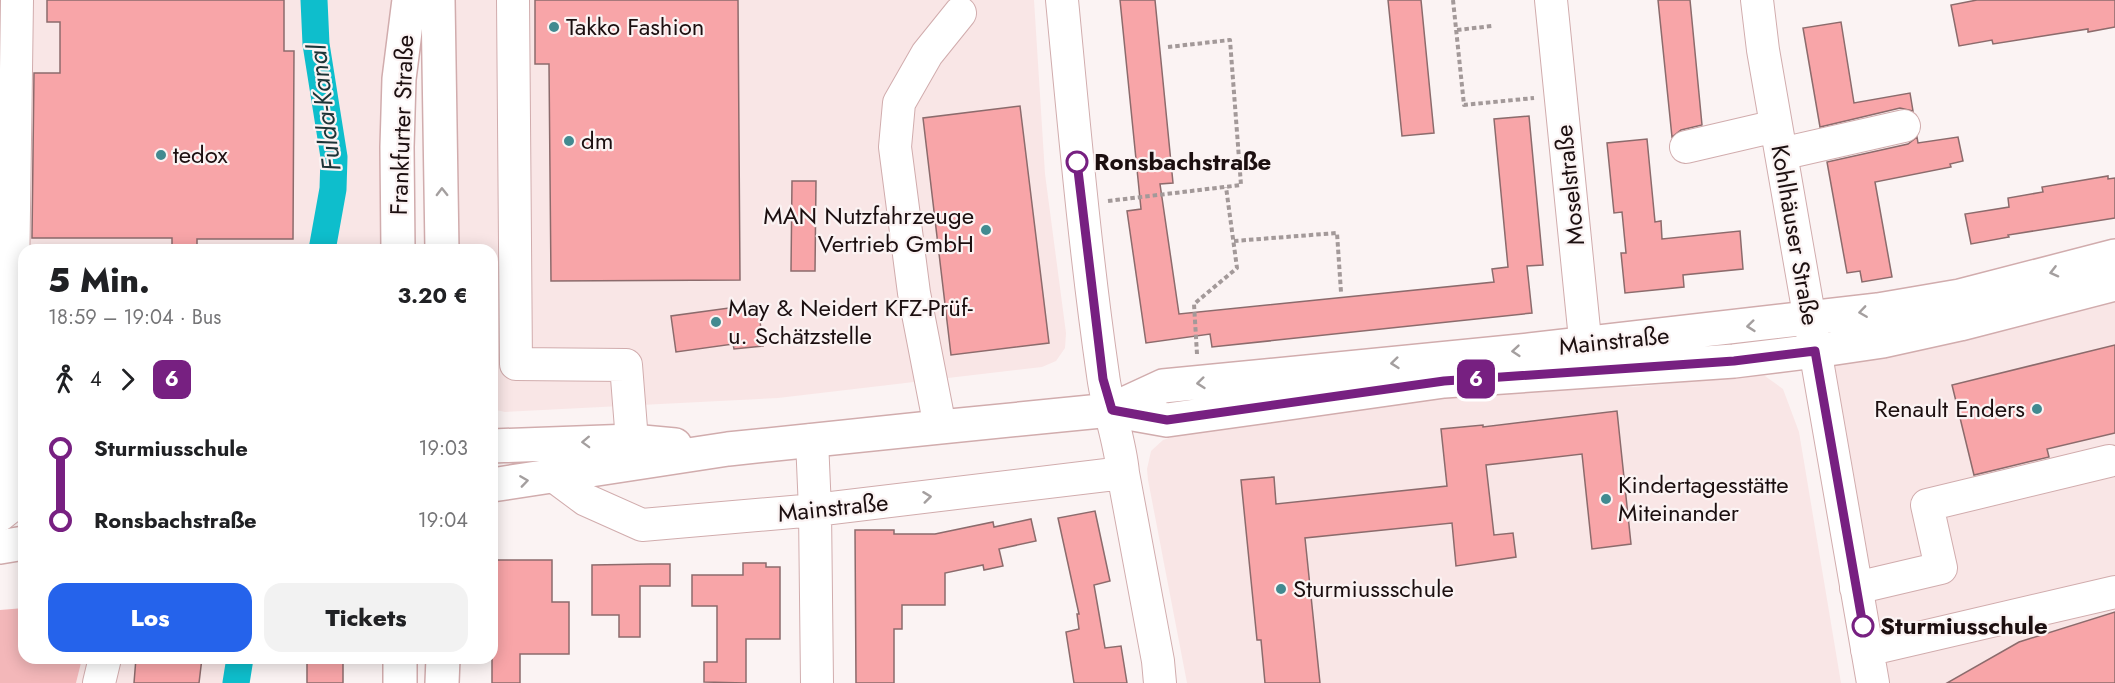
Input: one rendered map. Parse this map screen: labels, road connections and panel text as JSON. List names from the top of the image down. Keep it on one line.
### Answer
{"streets":{"main road":["Frankfurter Straße","Mainstraße"],"street":["Moselstraße","Kohlhäuser Straße"]},"crossings":[["Moselstraße","Mainstraße"],["Kohlhäuser Straße","Mainstraße"]],"water":["Fulda-Kanal"],"places":["Takko Fashion","dm","tedox","Ronsbachstraße","MAN Nutzfahrzeuge Vertrieb GmbH","May & Neidert KFZ-Prüf- u. Schätzstelle","Renault Enders","Kindertagesstätte Miteinander","Sturmiussschule","Sturmiusschule"],"lines":["bus line 6"],"page":{"on_map":"6","heading":["5 Min.","18:59 – 19:04 · Bus","3.20 €"],"legs":["4","6"],"list":[{"name":"Sturmiusschule","value":"19:03"},{"name":"Ronsbachstraße","value":"19:04"}],"buttons":["Los","Tickets"]}}
